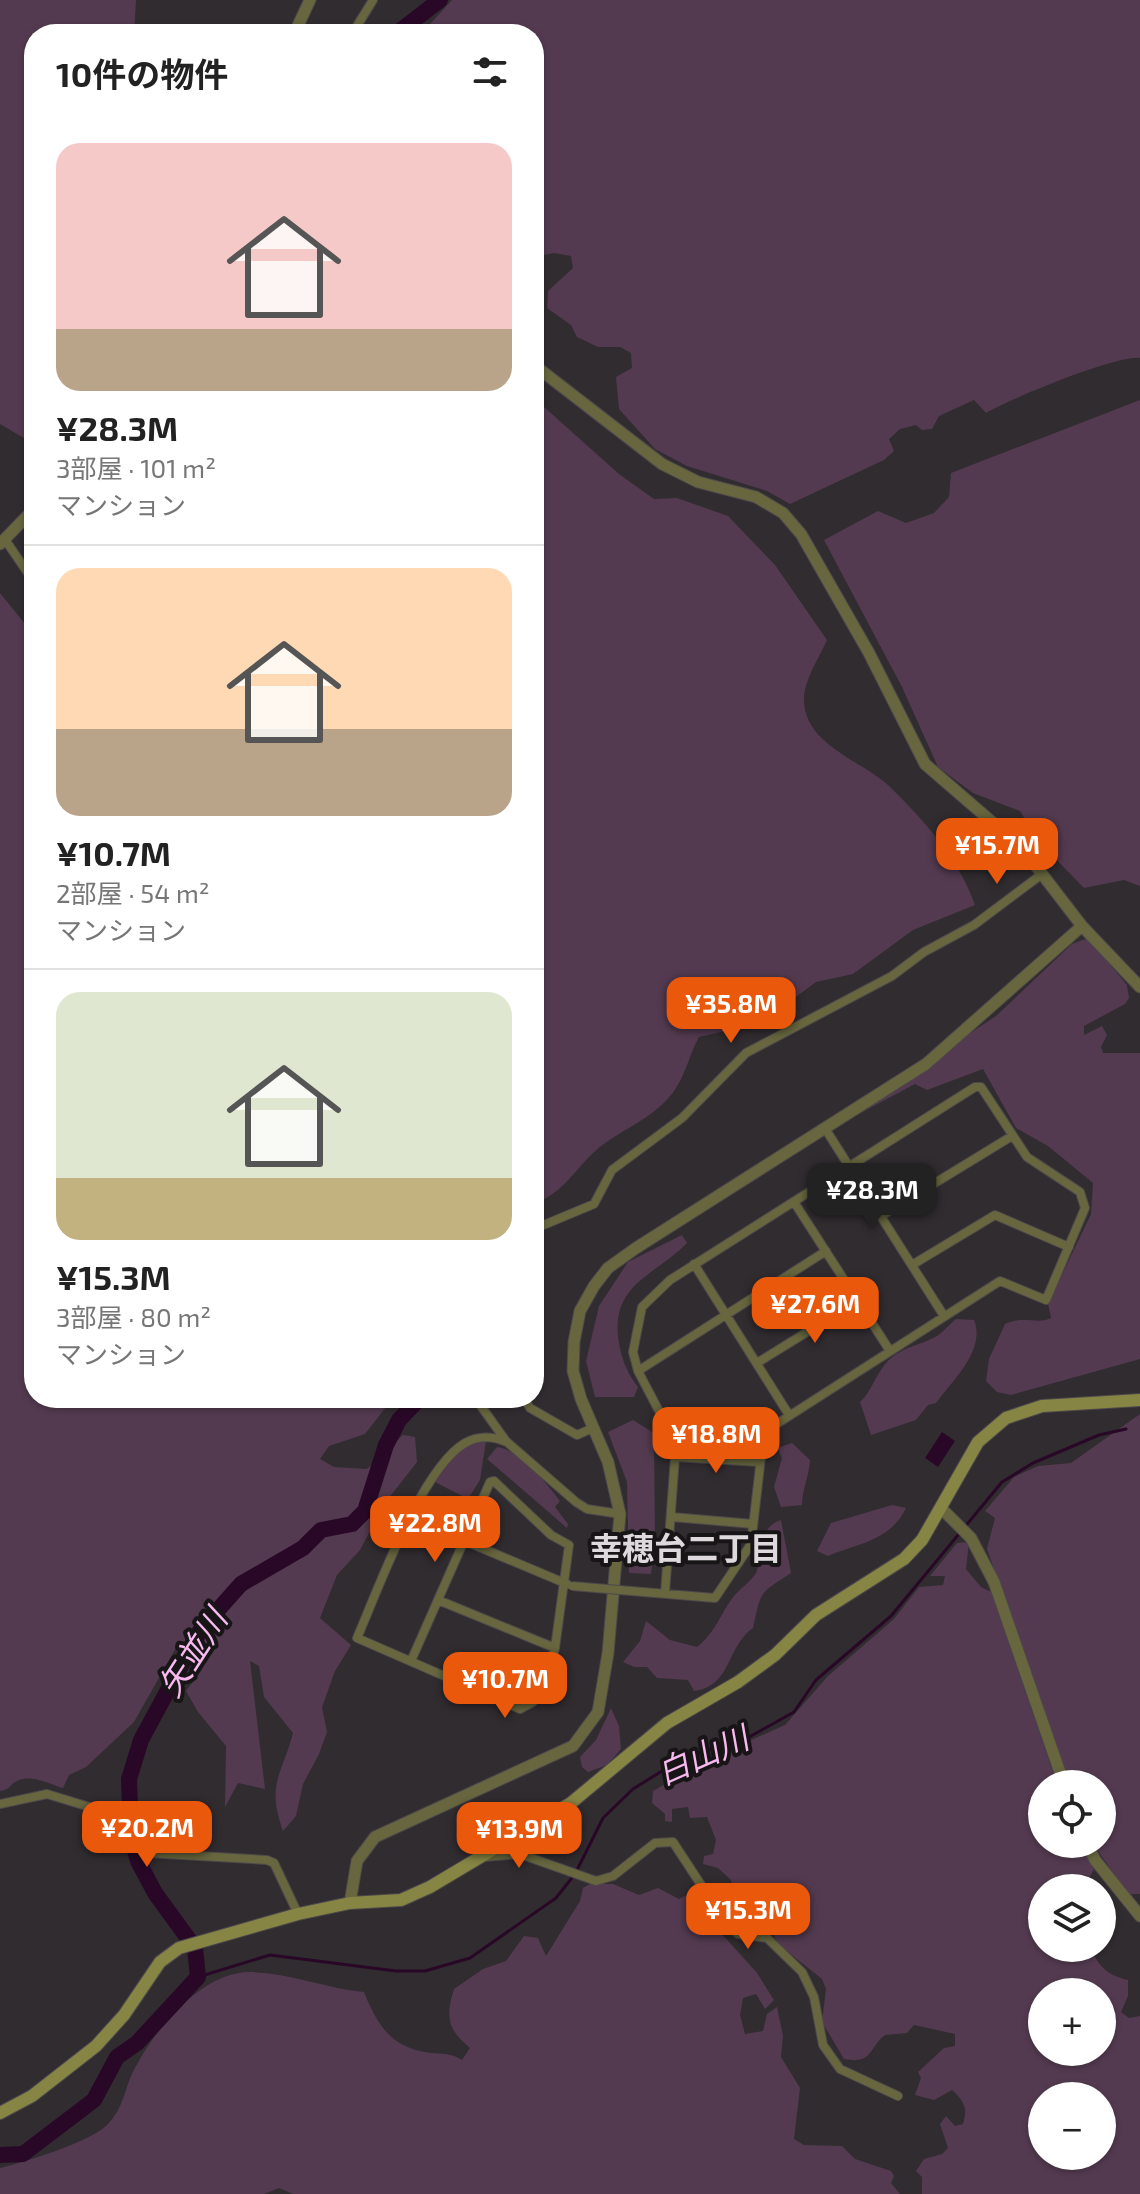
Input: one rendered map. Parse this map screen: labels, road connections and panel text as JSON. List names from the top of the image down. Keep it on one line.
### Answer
{"districts":["幸穂台二丁目"],"water":["矢並川","白山川"],"page":{"heading":"10件の物件","list":[{"name":"¥28.3M","note":"3部屋 · 101 m² · マンション"},{"name":"¥10.7M","note":"2部屋 · 54 m² · マンション"},{"name":"¥15.3M","note":"3部屋 · 80 m² · マンション"}],"price":["¥15.7M","¥35.8M","¥28.3M","¥27.6M","¥18.8M","¥22.8M","¥10.7M","¥20.2M","¥13.9M","¥15.3M"],"map_buttons":["+","−"]}}
